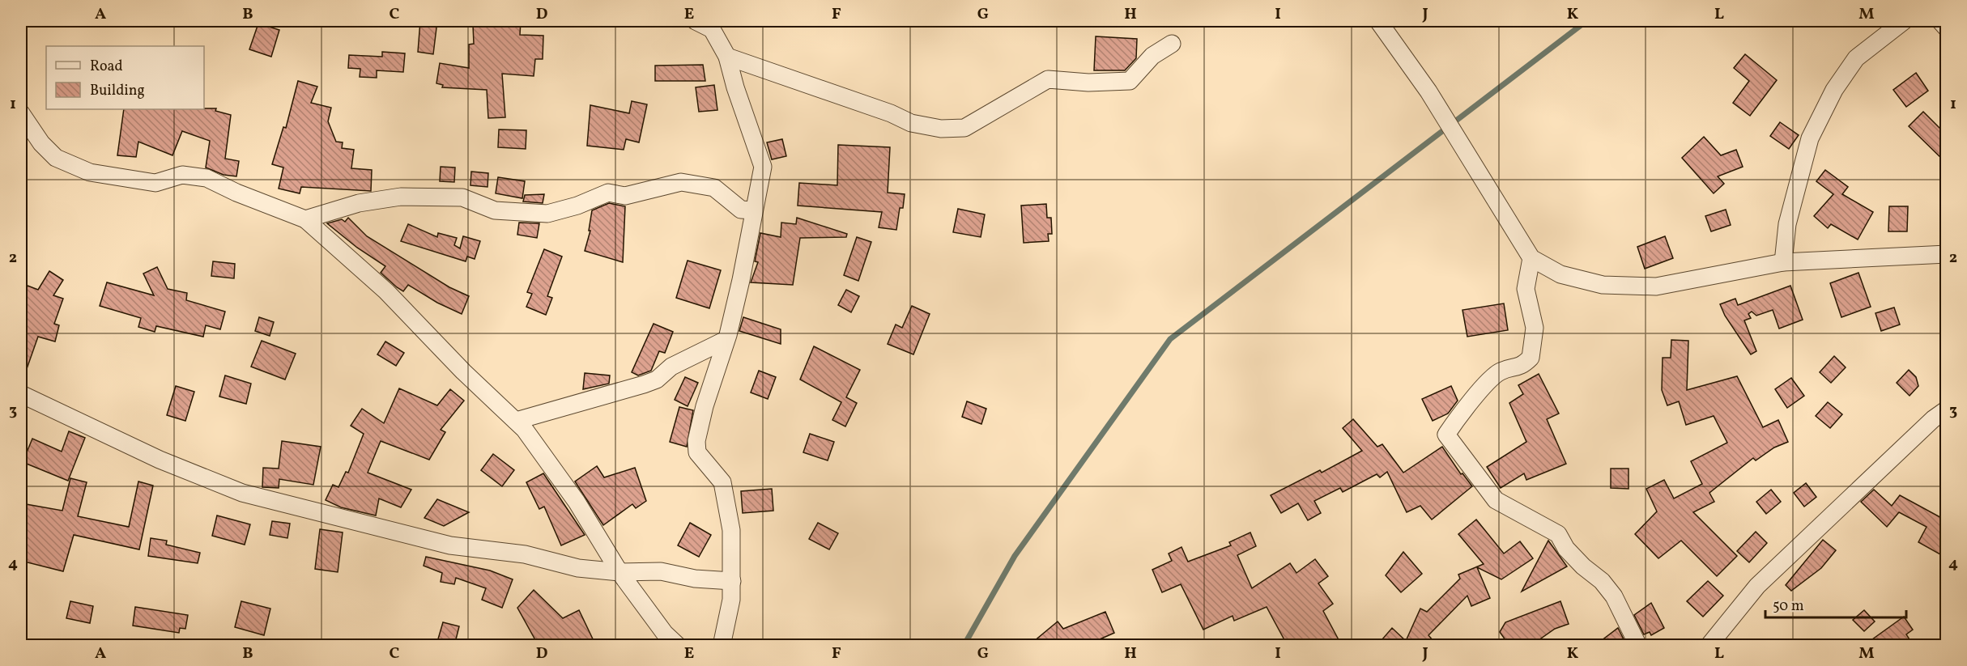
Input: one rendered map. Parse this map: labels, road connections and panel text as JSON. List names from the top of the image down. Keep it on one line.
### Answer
{"legend":["Road","Building"],"scale_bar":"50 m","grid":{"columns":["A","B","C","D","E","F","G","H","I","J","K","L","M"],"rows":["1","2","3","4"]}}
